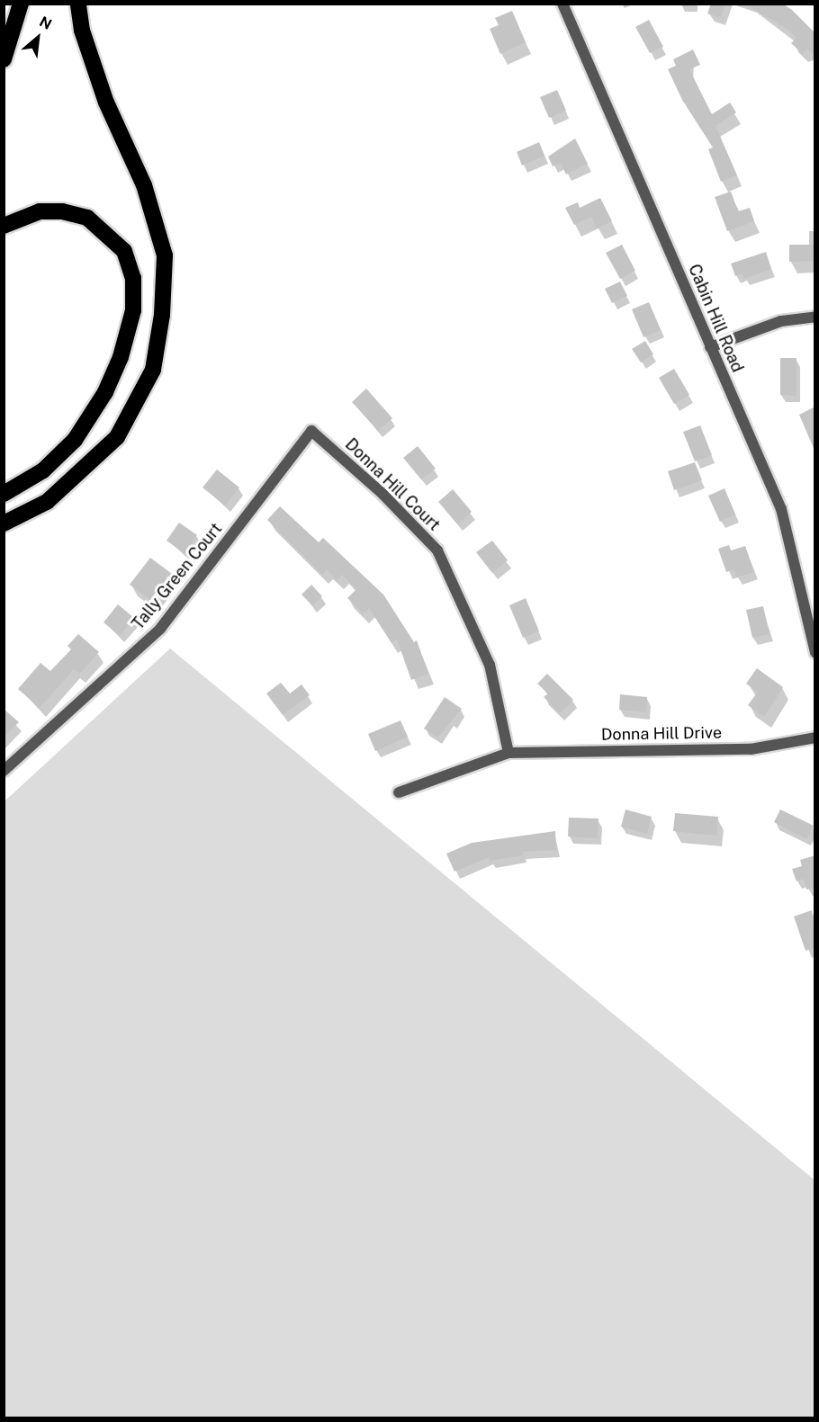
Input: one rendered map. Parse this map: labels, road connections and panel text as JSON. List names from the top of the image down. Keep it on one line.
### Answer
{"streets":{"street":["Cabin Hill Road","Donna Hill Court","Tally Green Court","Donna Hill Drive"]},"crossings":[["Donna Hill Court","Tally Green Court"],["Donna Hill Court","Donna Hill Drive"]],"north":"top right"}
